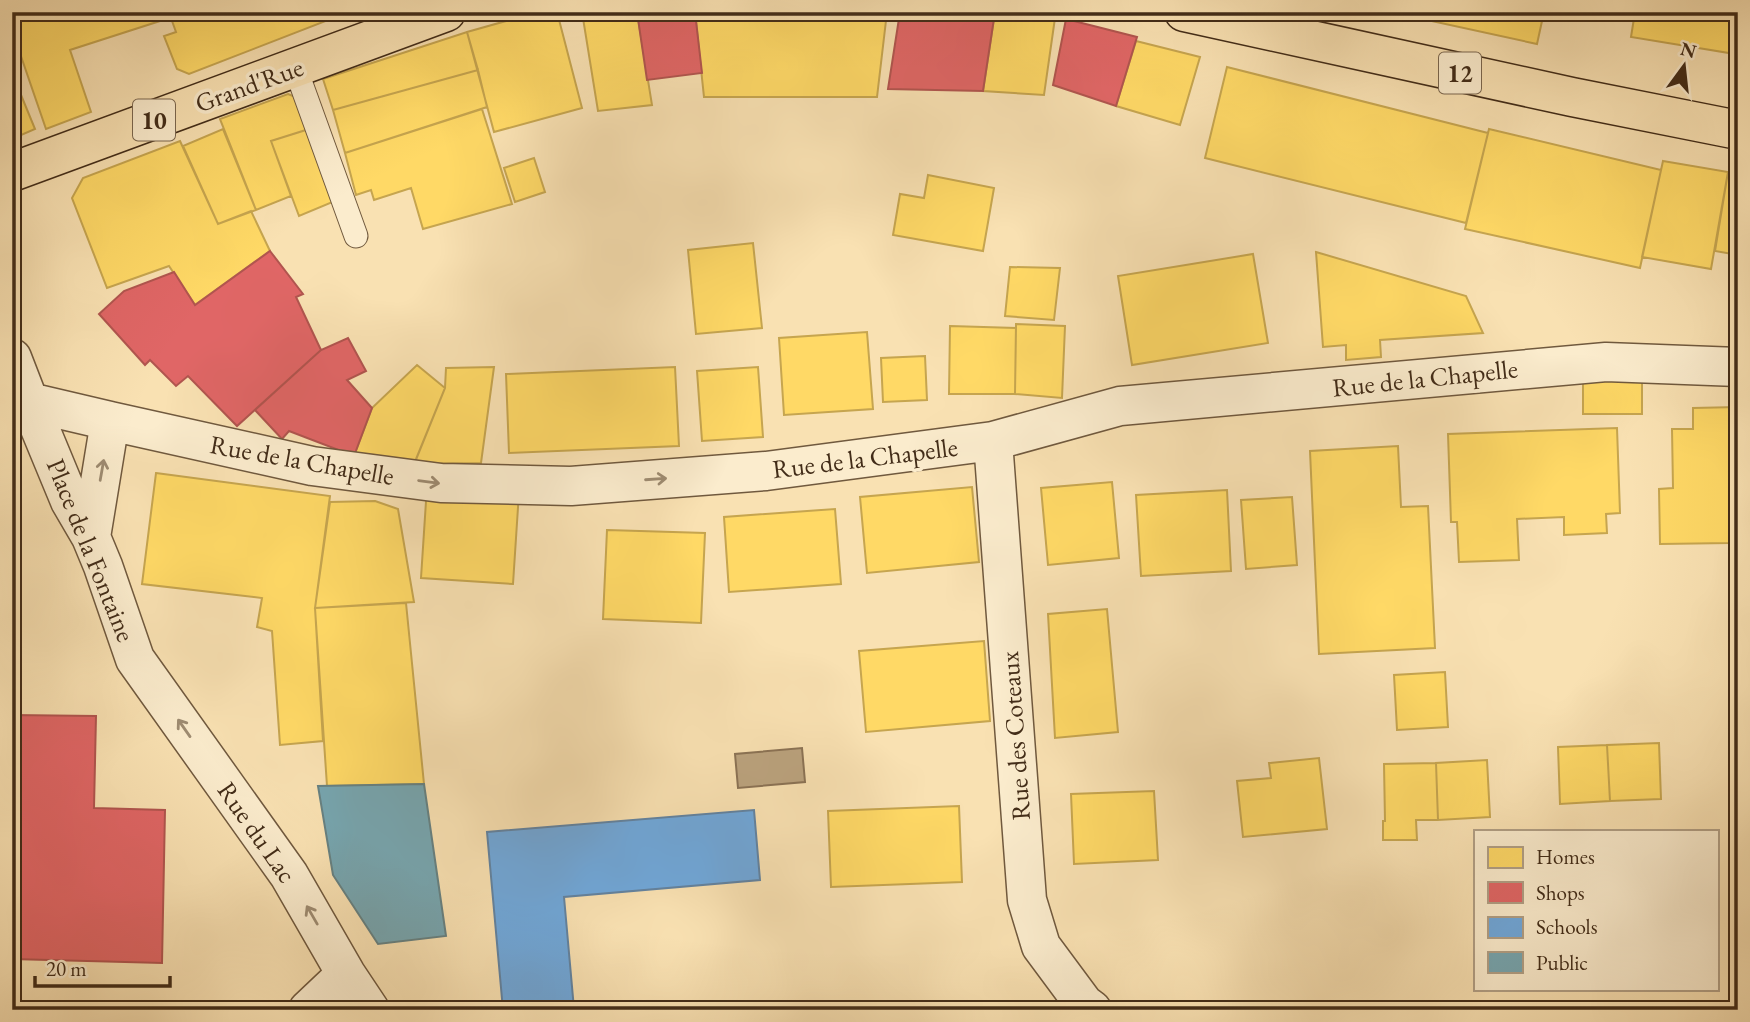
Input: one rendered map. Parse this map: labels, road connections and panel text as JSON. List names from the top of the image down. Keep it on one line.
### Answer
{"streets":{"main road":["12","Grand'Rue","10"],"street":["Rue de la Chapelle","Place de la Fontaine","Rue des Coteaux","Rue du Lac"]},"crossings":[["Rue de la Chapelle","Rue des Coteaux"],["Place de la Fontaine","Rue du Lac"]],"one_way":["Rue de la Chapelle","Rue du Lac"],"legend":["Homes","Shops","Schools","Public"],"scale_bar":"20 m","north":"top"}
